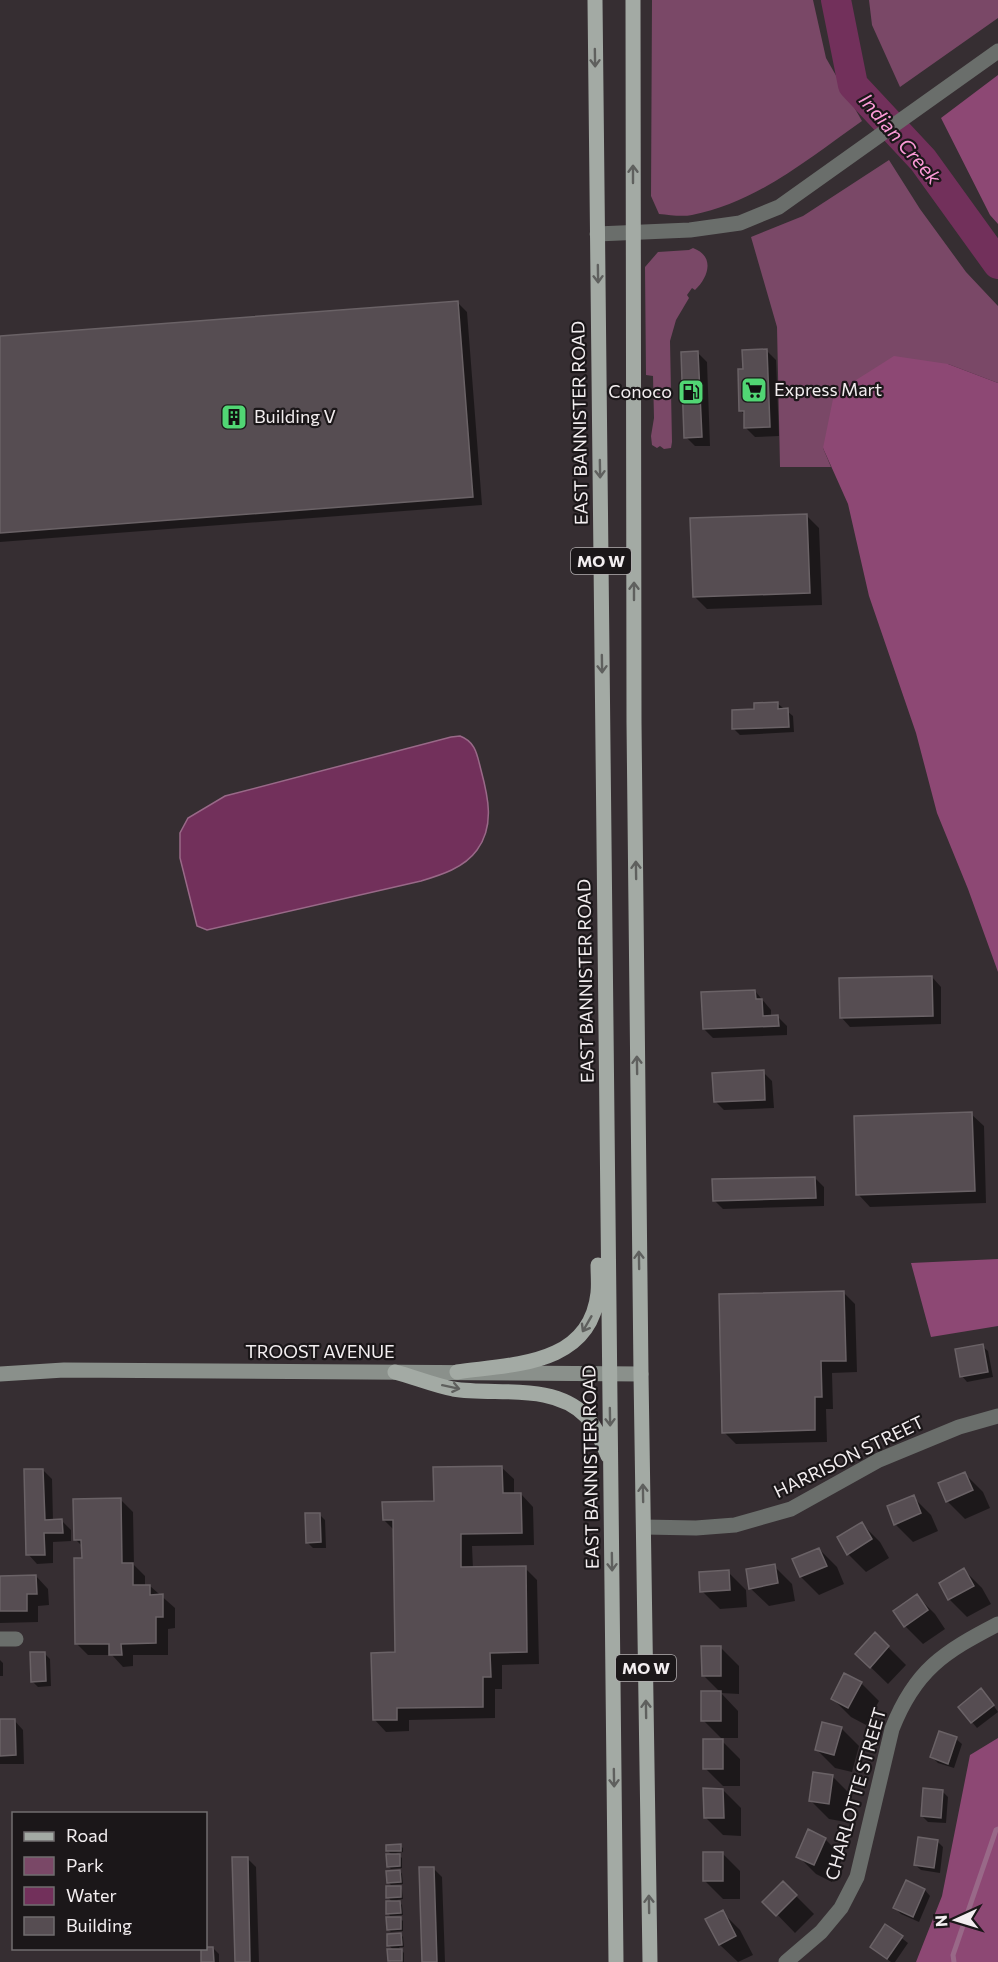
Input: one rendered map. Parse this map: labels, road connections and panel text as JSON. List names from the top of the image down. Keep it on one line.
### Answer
{"streets":{"main road":["EAST BANNISTER ROAD","MO W","TROOST AVENUE"],"street":["HARRISON STREET","CHARLOTTE STREET"]},"crossings":[["EAST BANNISTER ROAD","TROOST AVENUE"],["MO W","TROOST AVENUE"],["MO W","HARRISON STREET"]],"water":["Indian Creek"],"places":{"supermarket":["Express Mart"],"fuel station":["Conoco"],"building":["Building V"]},"legend":["Road","Park","Water","Building"],"north":"left"}
